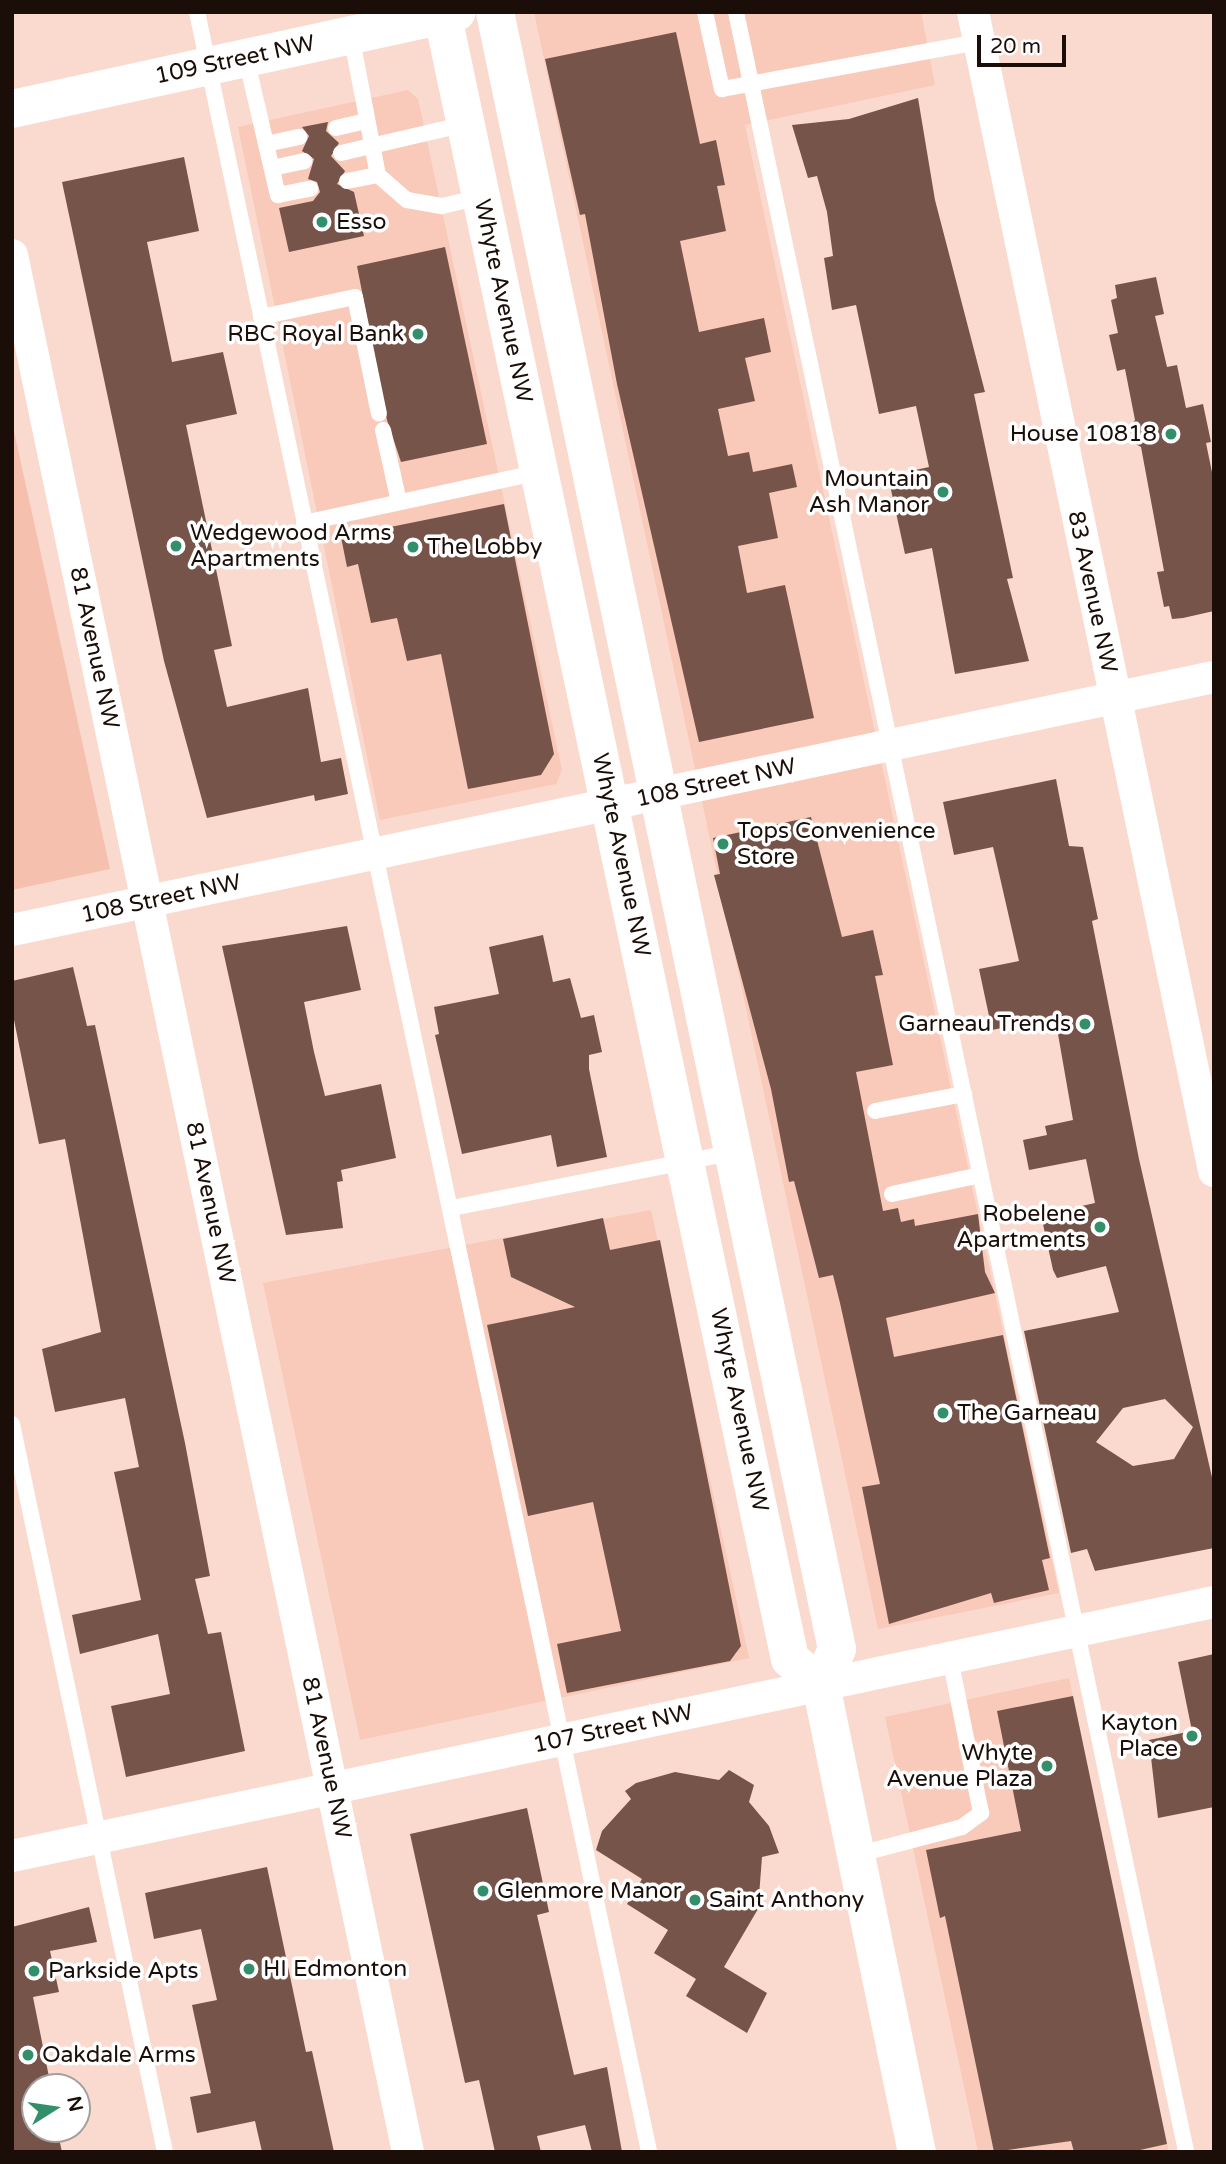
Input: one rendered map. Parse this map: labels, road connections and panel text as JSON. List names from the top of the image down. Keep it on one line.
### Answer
{"streets":{"main road":["109 Street NW","Whyte Avenue NW"],"street":["83 Avenue NW","81 Avenue NW","108 Street NW","107 Street NW"]},"crossings":[["109 Street NW","Whyte Avenue NW"],["Whyte Avenue NW","108 Street NW"],["Whyte Avenue NW","107 Street NW"],["83 Avenue NW","108 Street NW"],["81 Avenue NW","108 Street NW"],["81 Avenue NW","107 Street NW"]],"places":["Esso","RBC Royal Bank","House 10818","Mountain Ash Manor","Wedgewood Arms Apartments","The Lobby","Tops Convenience Store","Garneau Trends","Robelene Apartments","The Garneau","Kayton Place","Whyte Avenue Plaza","Glenmore Manor","Saint Anthony","HI Edmonton","Parkside Apts","Oakdale Arms"],"scale_bar":"20 m","north":"right"}
